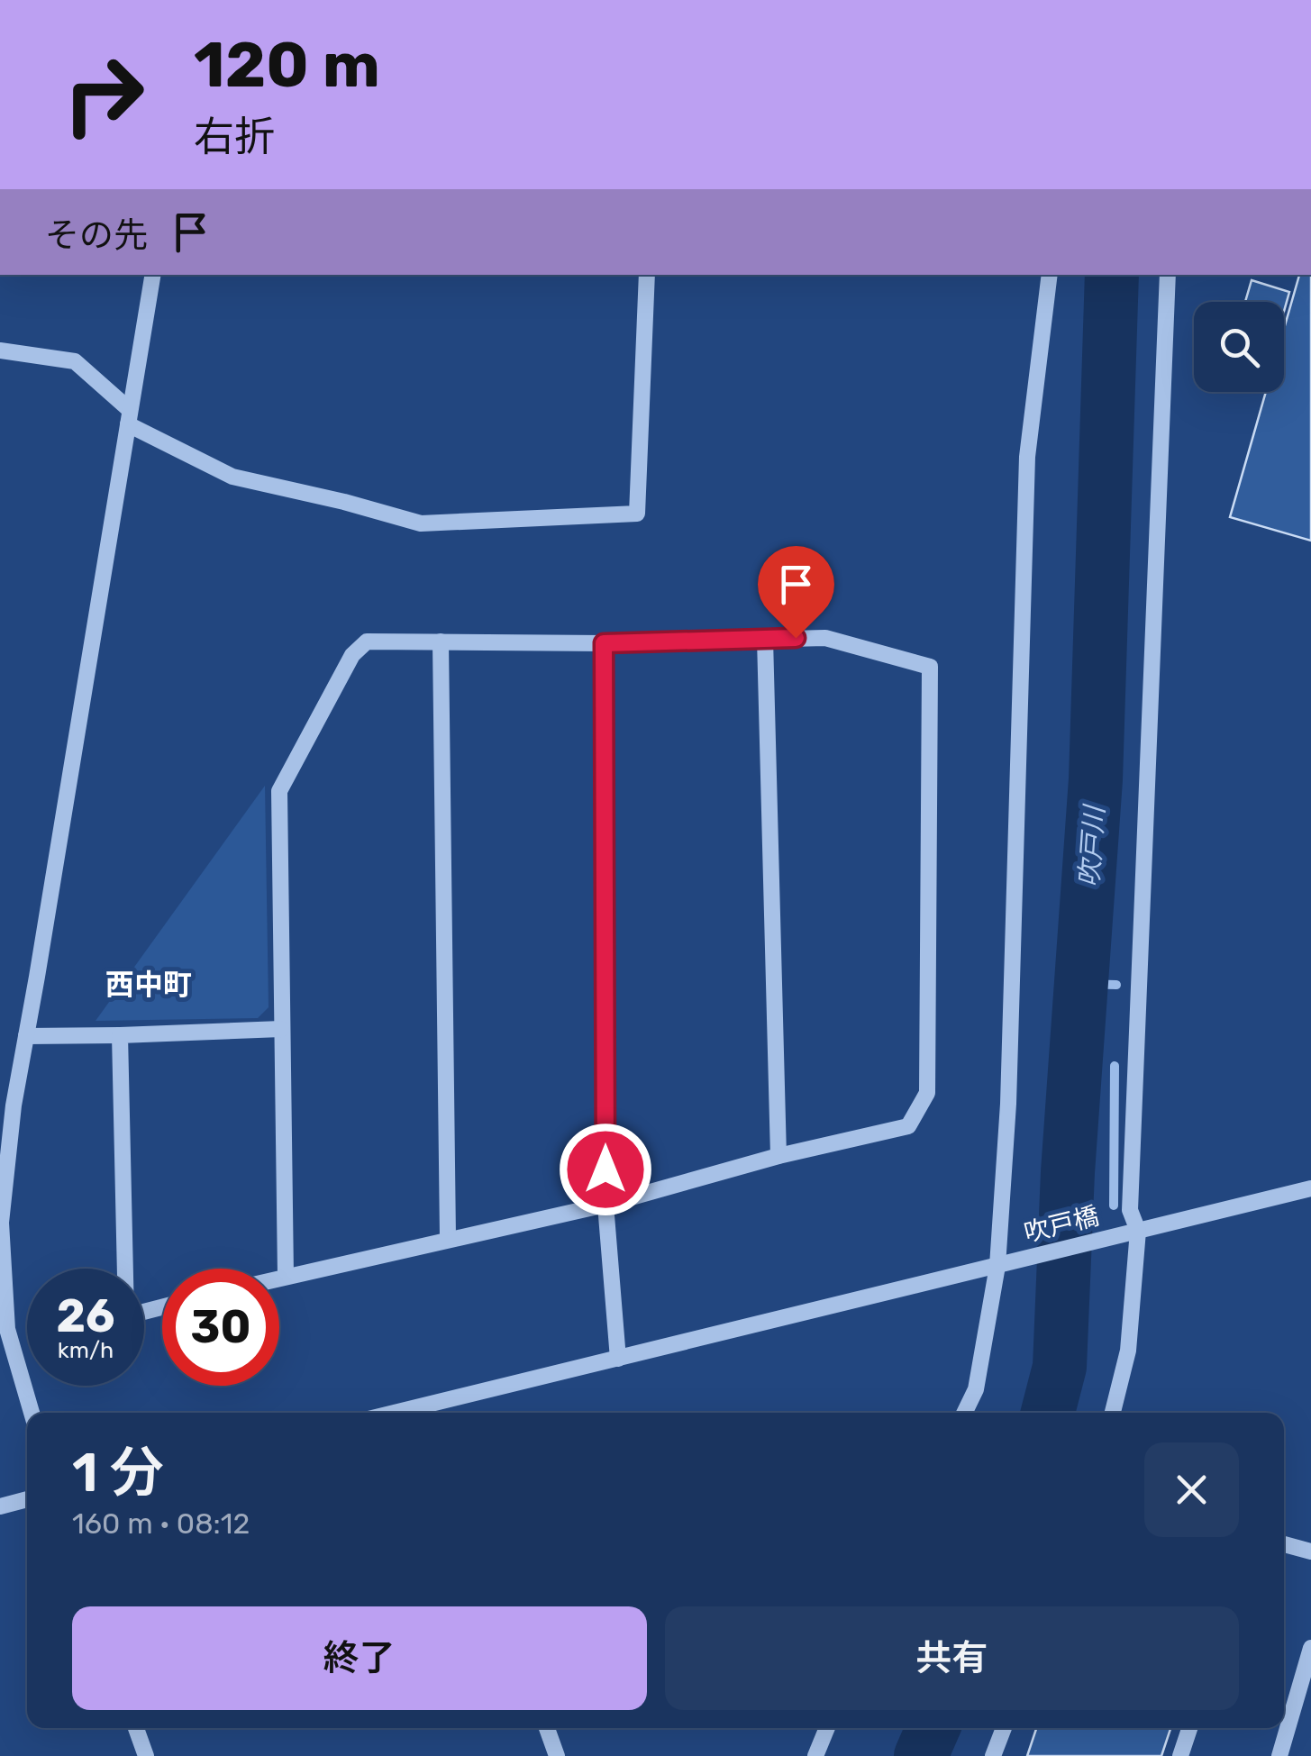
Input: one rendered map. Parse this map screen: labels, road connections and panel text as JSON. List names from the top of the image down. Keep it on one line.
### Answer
{"streets":{"street":["吹戸橋"]},"districts":["西中町"],"water":["吹戸川"],"page":{"turn":["120 m","右折"],"then":"その先","speed":"26 km/h","limit":"30","heading":["1 分","160 m · 08:12"],"buttons":["終了","共有"]}}
